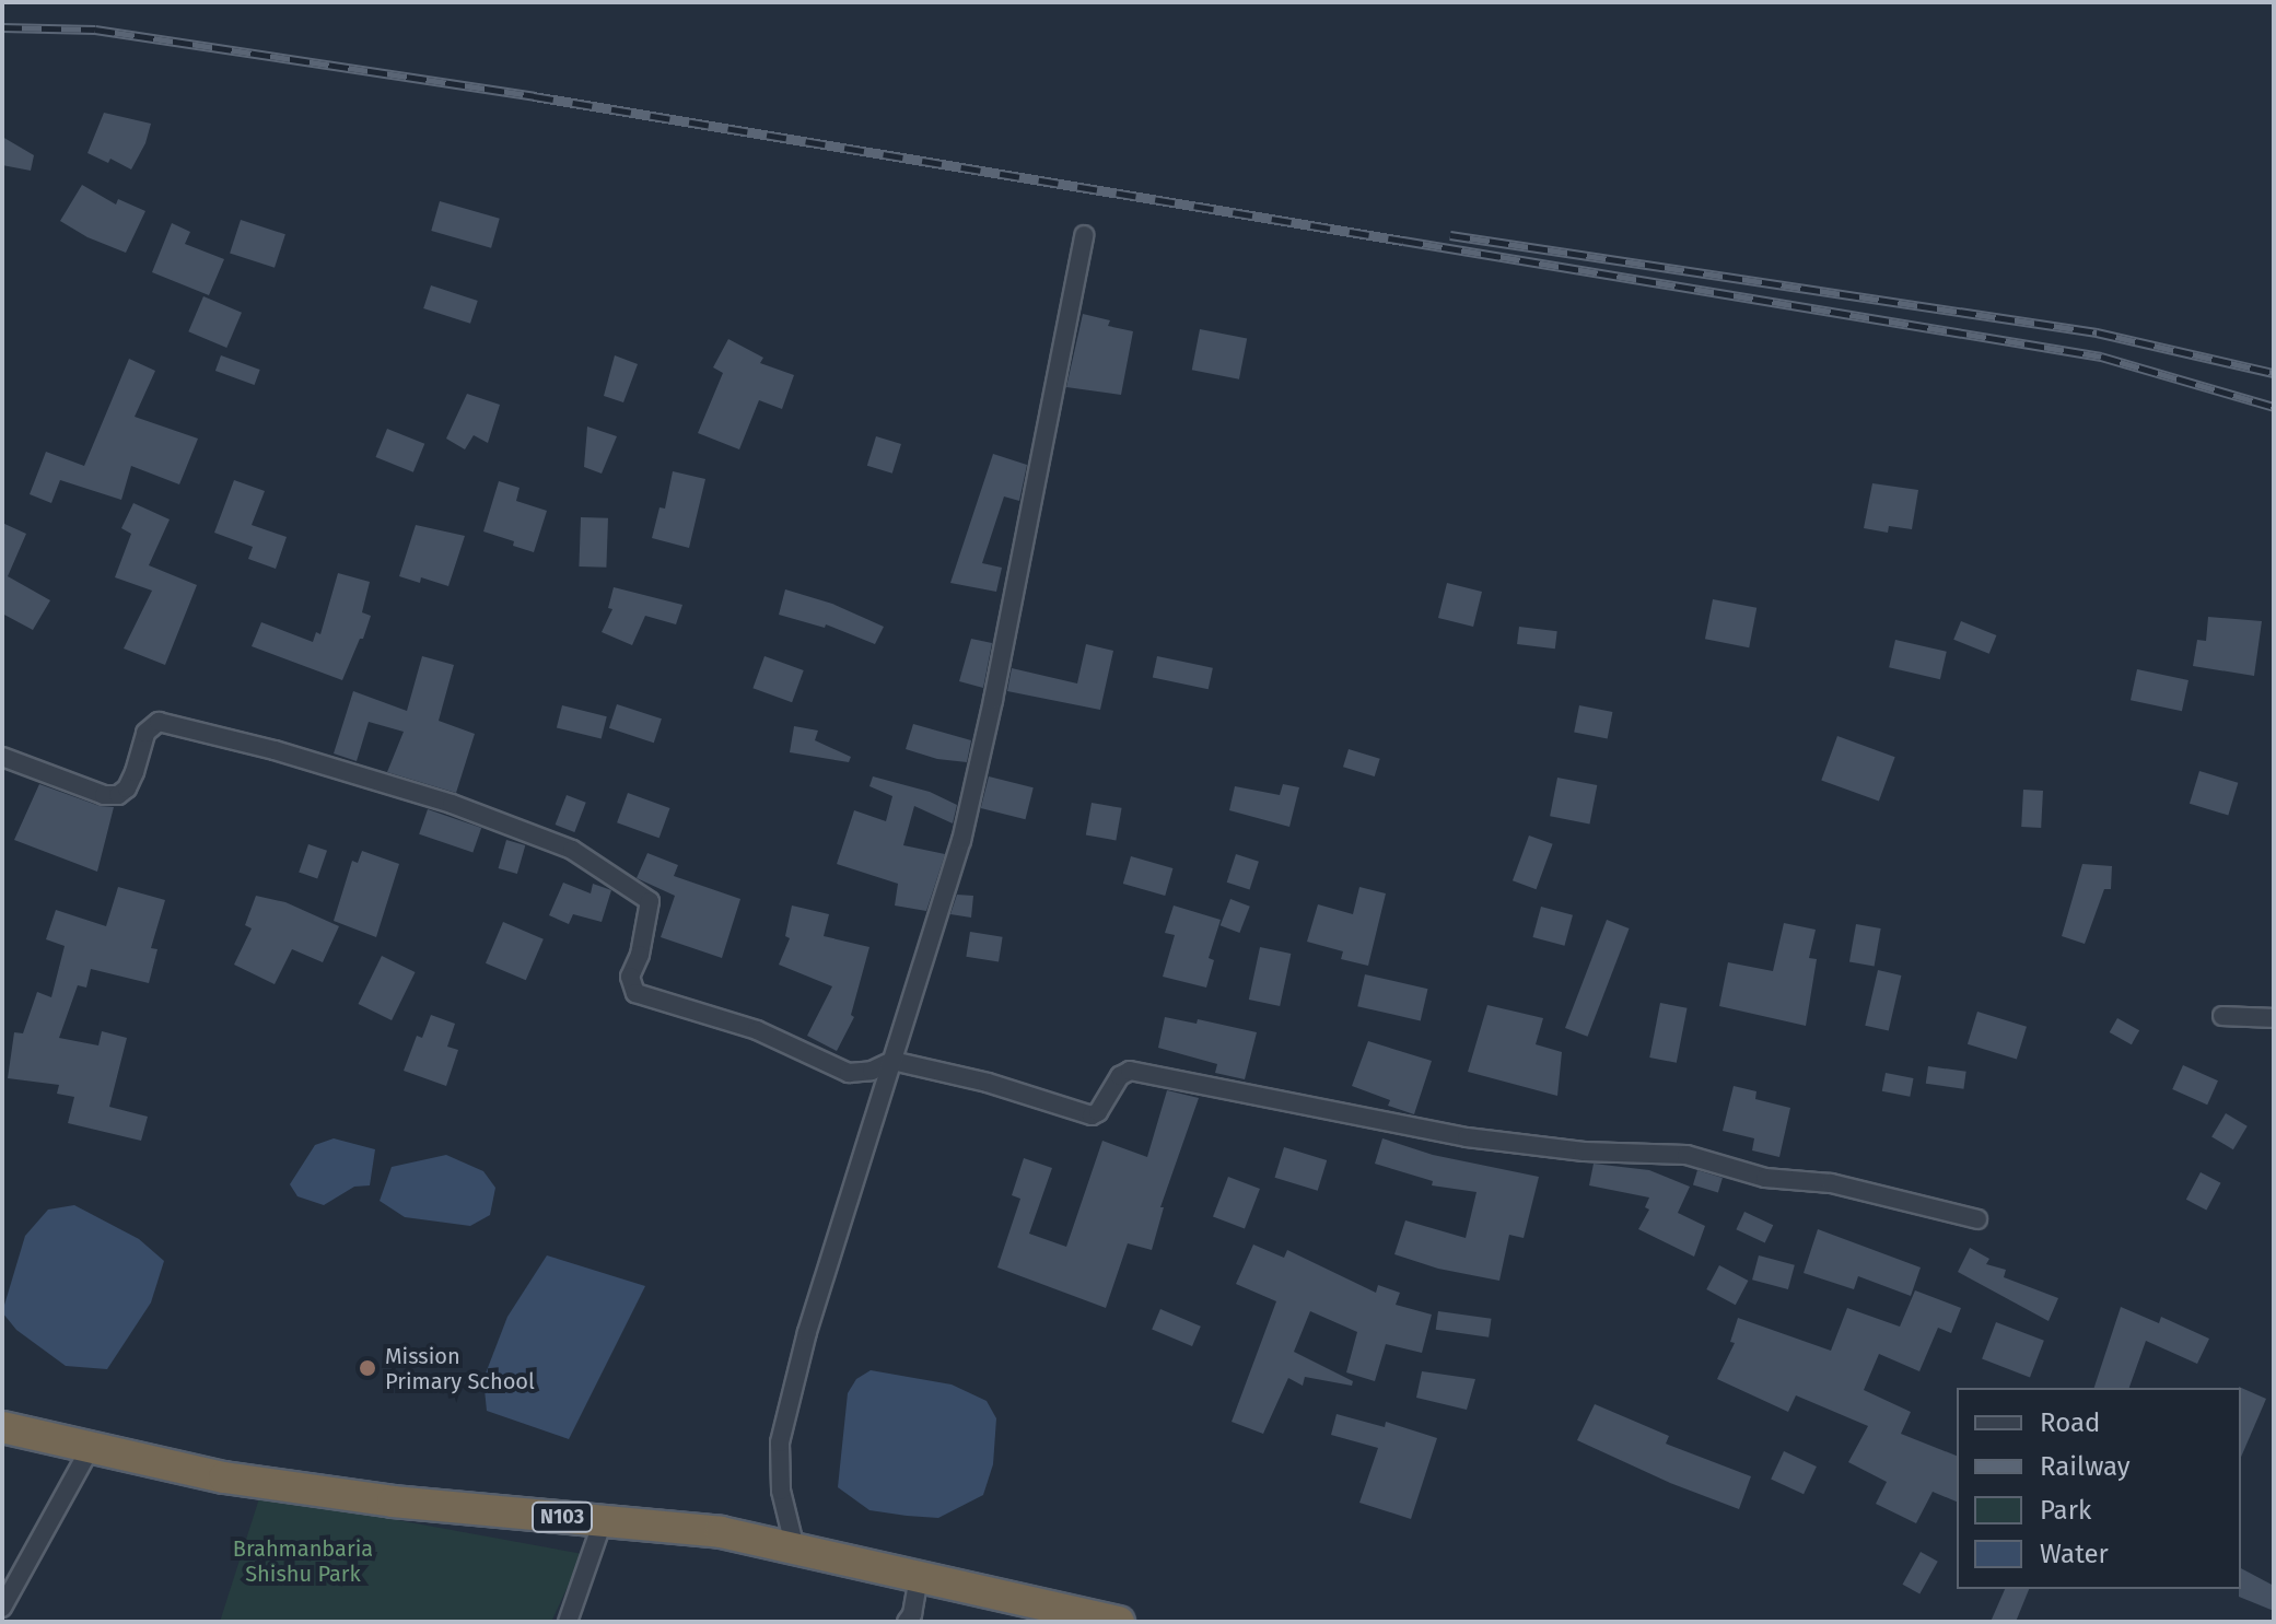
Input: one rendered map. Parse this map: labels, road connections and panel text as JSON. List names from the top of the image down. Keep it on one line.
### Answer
{"streets":{"highway":["N103"]},"parks":["Brahmanbaria Shishu Park"],"places":["Mission Primary School"],"legend":["Road","Railway","Park","Water"]}
